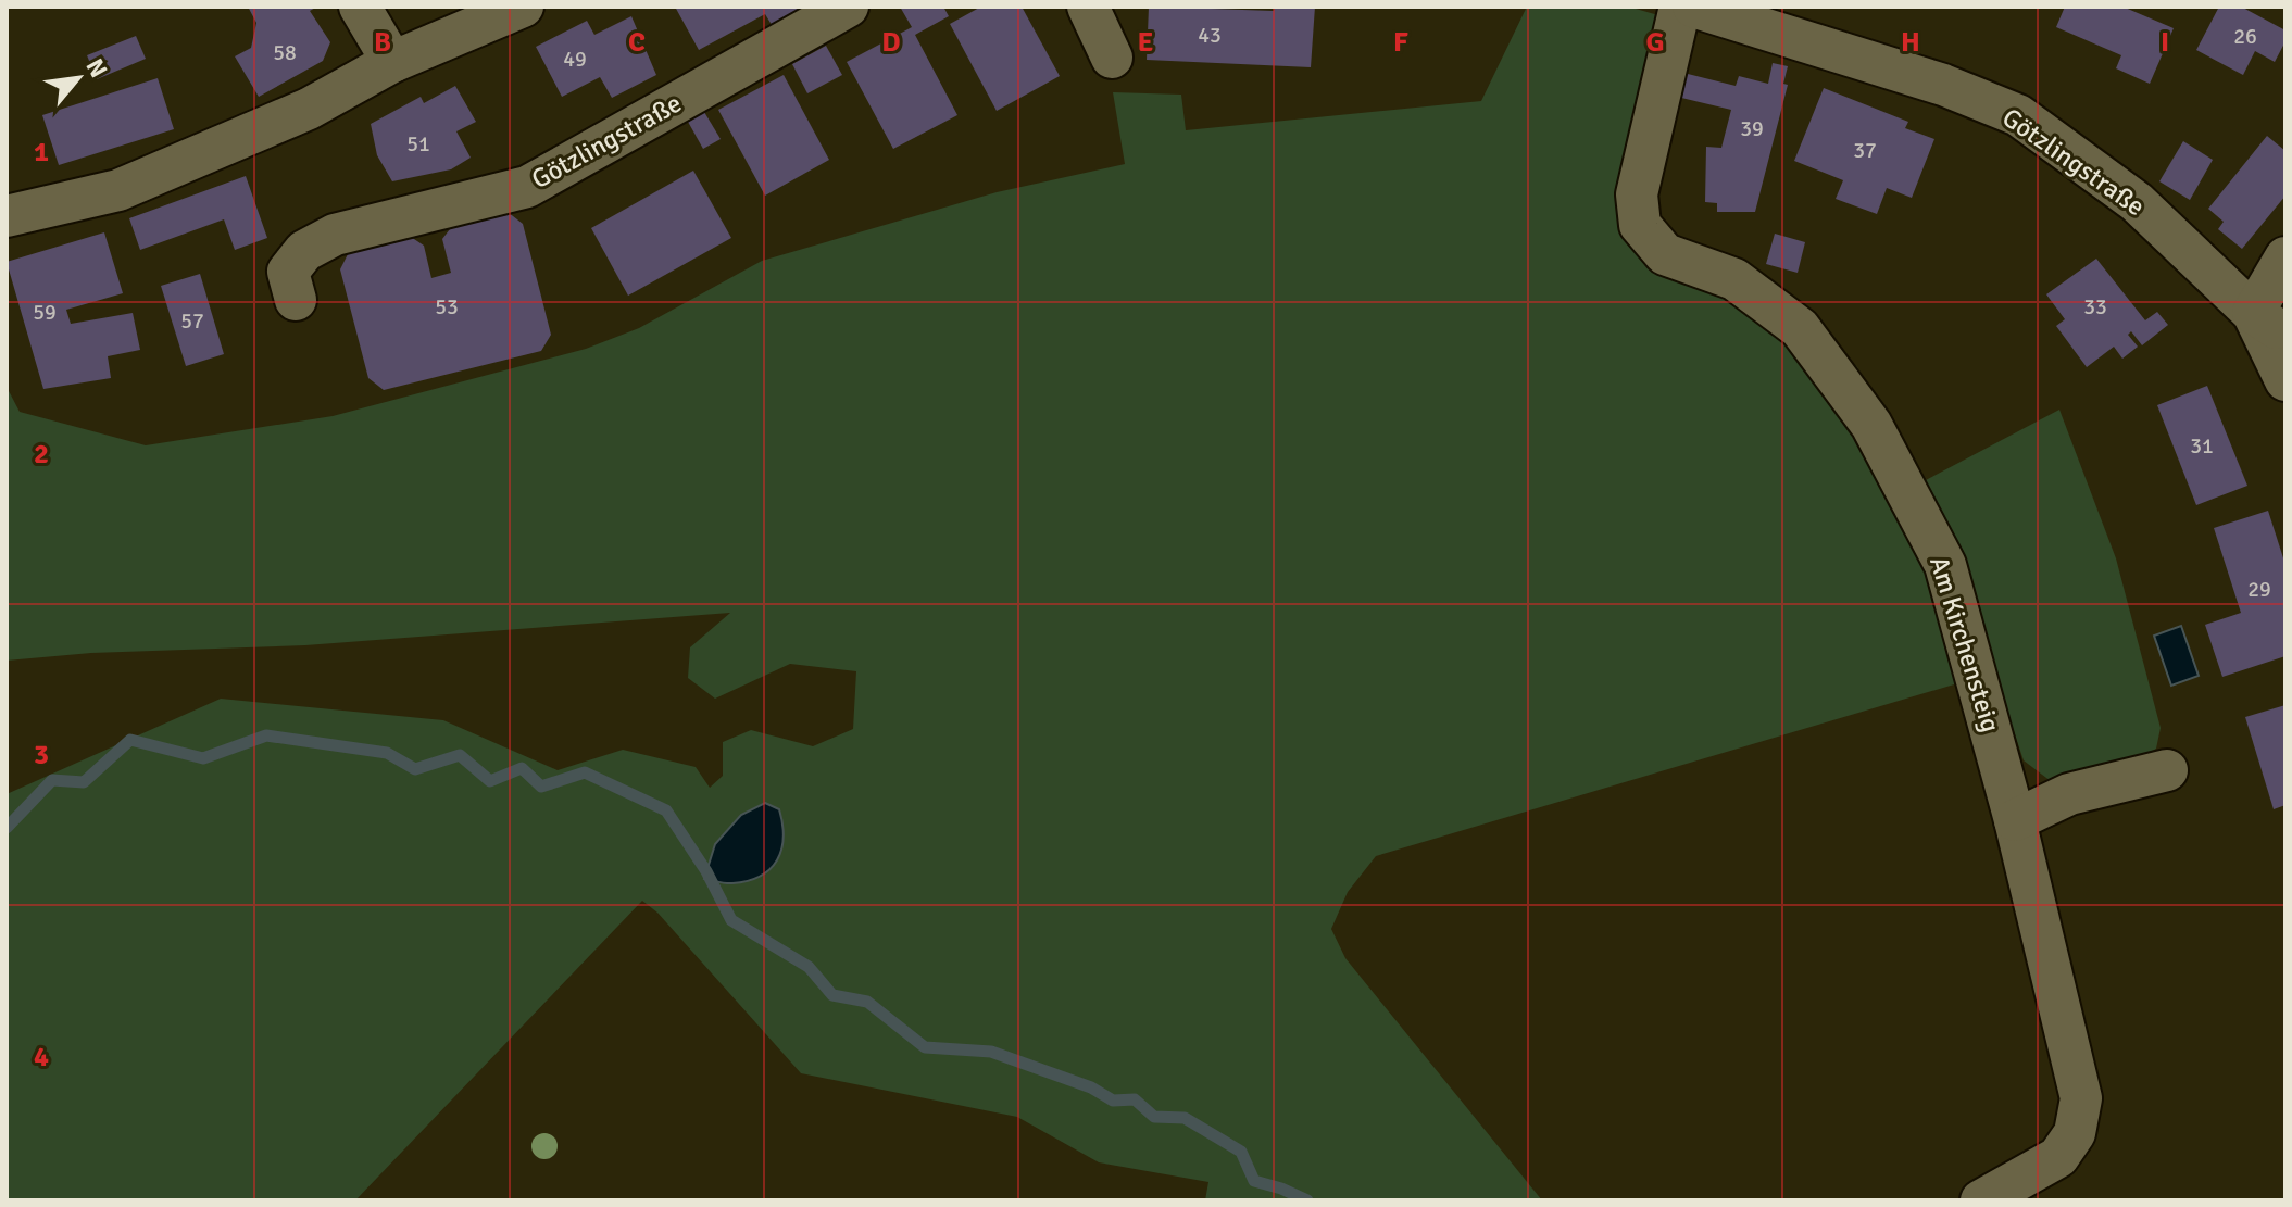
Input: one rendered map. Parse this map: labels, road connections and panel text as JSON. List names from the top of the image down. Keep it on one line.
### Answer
{"streets":{"street":["Götzlingstraße","Am Kirchensteig"]},"house_numbers":["43","26","58","49","39","51","37","53","33","59","57","31","29"],"north":"top right","grid":{"columns":["B","C","D","E","F","G","H","I"],"rows":["1","2","3","4"]}}
